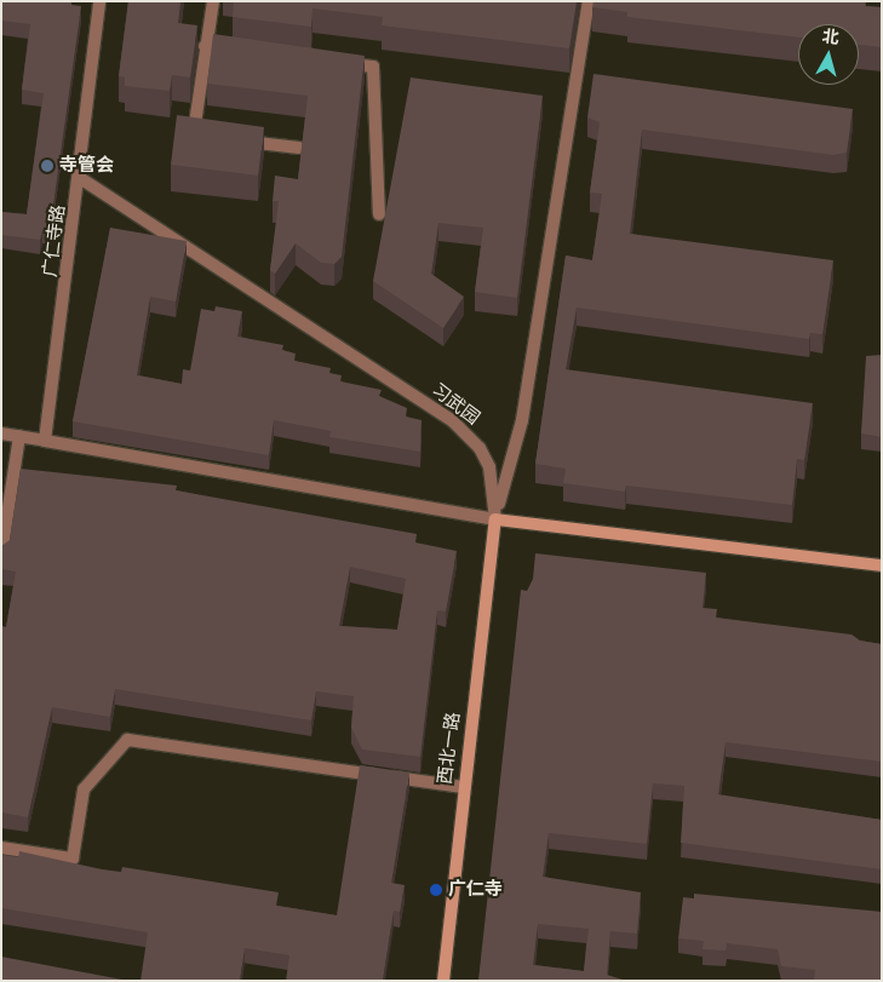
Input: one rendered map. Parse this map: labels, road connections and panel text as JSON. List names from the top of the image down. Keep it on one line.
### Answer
{"streets":{"street":["广仁寺路","习武园","西北一路"]},"crossings":[["广仁寺路","习武园"],["习武园","西北一路"]],"places":["寺管会","广仁寺"],"north":"top"}
